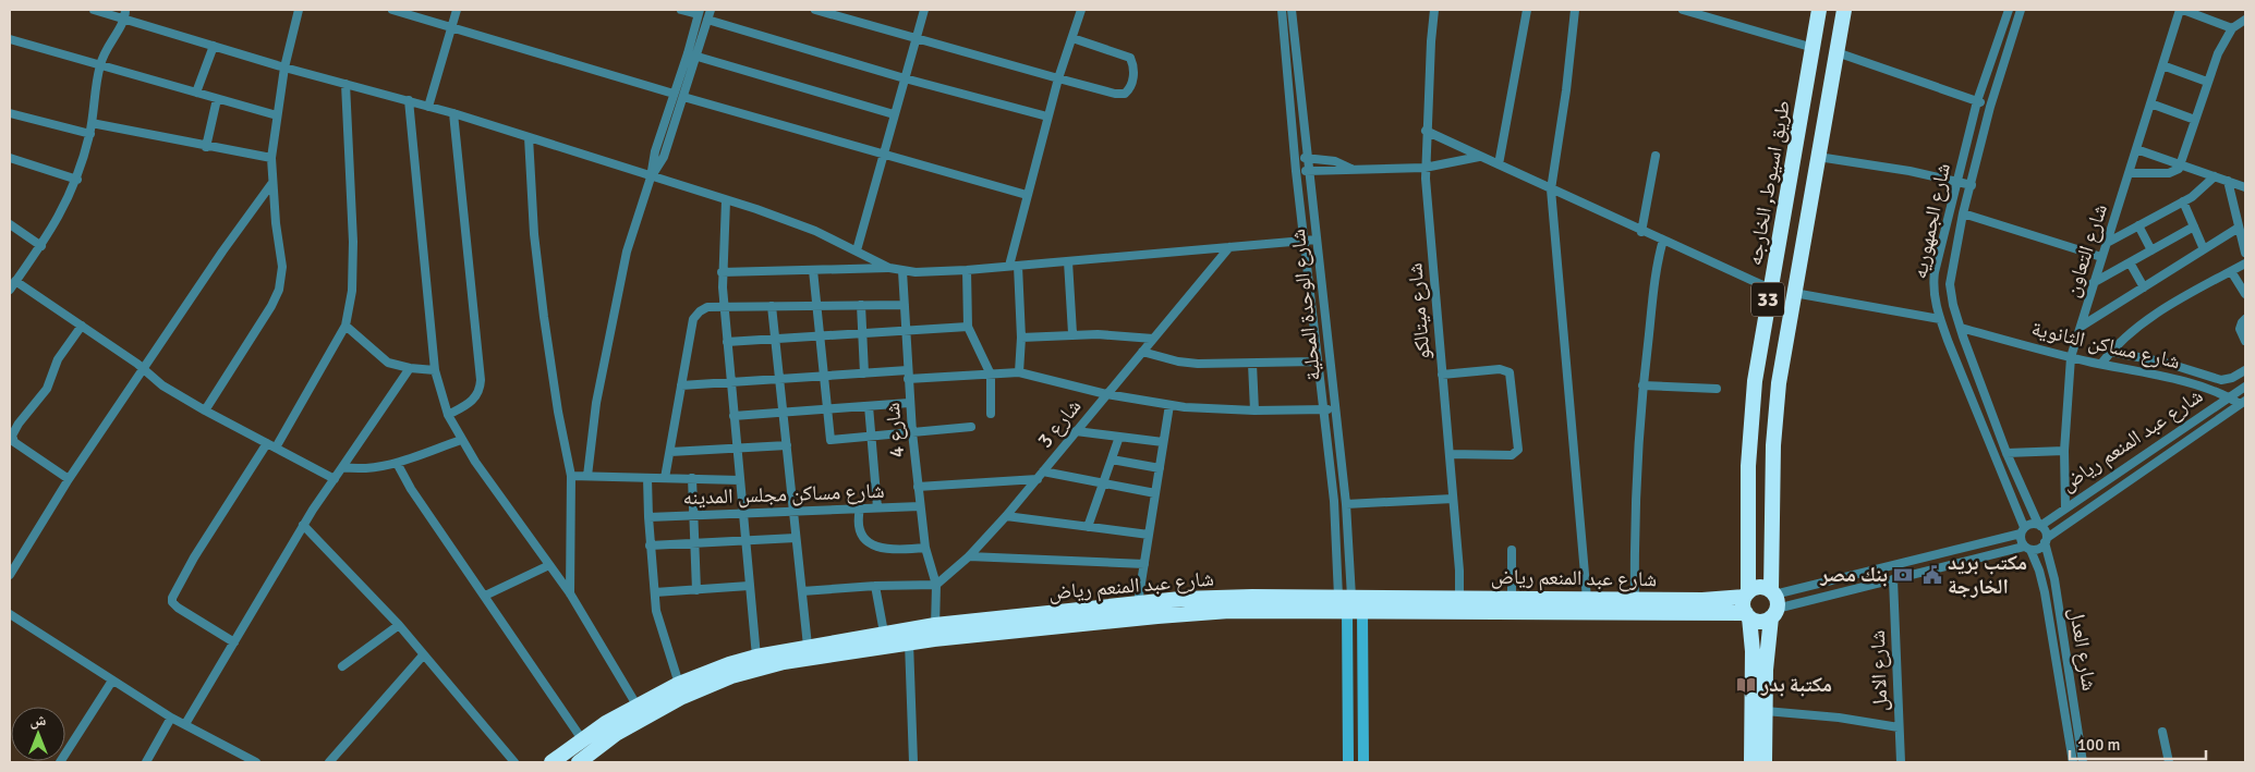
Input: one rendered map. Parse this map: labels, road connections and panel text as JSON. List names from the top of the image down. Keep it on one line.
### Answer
{"streets":{"highway":["طريق اسيوط, الخارجه","33","شارع عبد المنعم رياض"],"street":["شارع الجمهوريه","شارع التعاون","شارع الوحدة المحلية","شارع ميتالكو","شارع مساكن الثانوية","شارع 3","شارع 4","شارع مساكن مجلس المدينه","شارع العدل","شارع الامل"]},"crossings":[["طريق اسيوط, الخارجه","33"],["طريق اسيوط, الخارجه","شارع عبد المنعم رياض"],["شارع الجمهوريه","شارع مساكن الثانوية"],["شارع الجمهوريه","شارع عبد المنعم رياض"],["شارع الجمهوريه","شارع العدل"],["شارع التعاون","شارع مساكن الثانوية"],["شارع التعاون","شارع عبد المنعم رياض"],["33","شارع عبد المنعم رياض"],["شارع الوحدة المحلية","شارع عبد المنعم رياض"],["شارع ميتالكو","شارع عبد المنعم رياض"],["شارع مساكن الثانوية","شارع عبد المنعم رياض"],["شارع 3","شارع 4"],["شارع 4","شارع مساكن مجلس المدينه"],["شارع عبد المنعم رياض","شارع العدل"]],"places":{"bank":["بنك مصر"],"public building":["مكتب بريد الخارجة"],"library":["مكتبة بدر"]},"scale_bar":"100 m","north":"top"}
